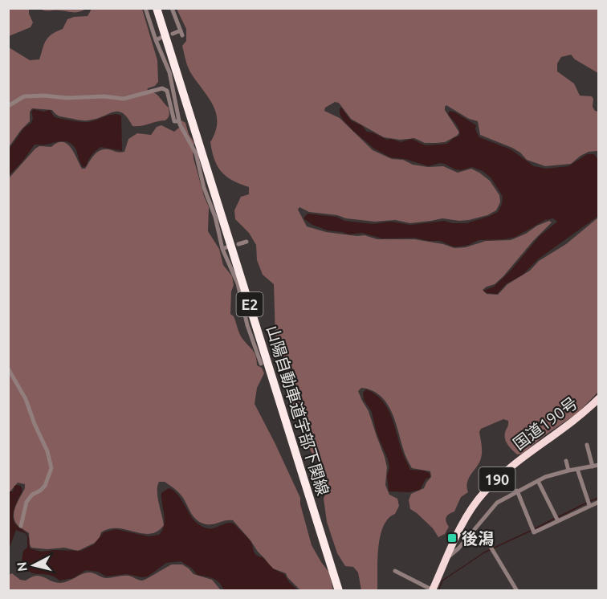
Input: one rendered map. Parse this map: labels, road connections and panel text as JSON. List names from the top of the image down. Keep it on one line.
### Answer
{"streets":{"highway":["E2","山陽自動車道宇部下関線","国道190号","190"]},"places":{"transit":["後潟"]},"north":"left"}
